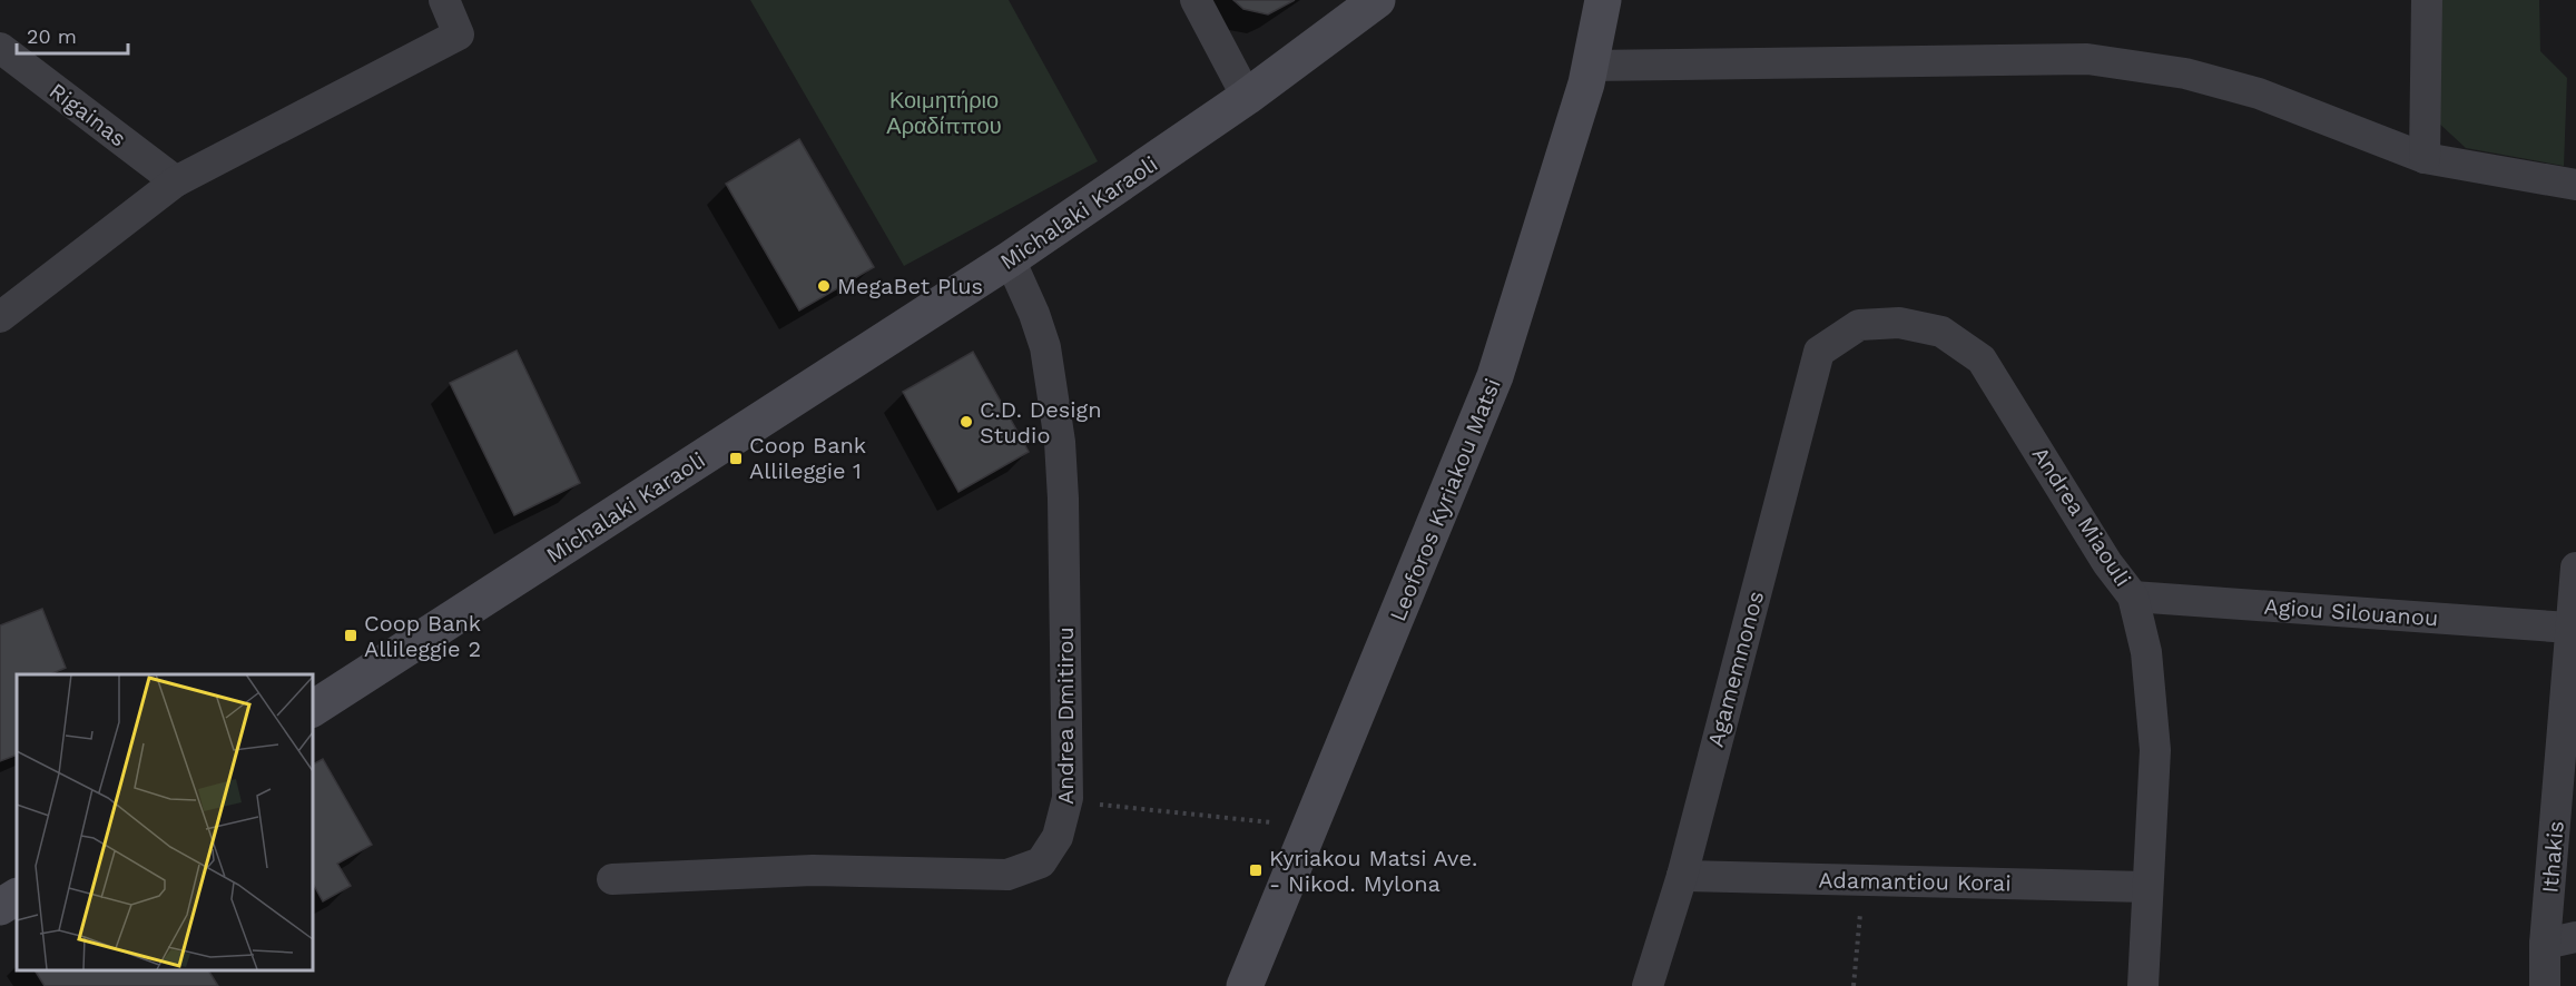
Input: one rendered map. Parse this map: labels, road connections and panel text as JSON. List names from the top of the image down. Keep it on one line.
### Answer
{"streets":{"main road":["Michalaki Karaoli","Leoforos Kyriakou Matsi"],"street":["Rigainas","Andrea Miaouli","Agiou Silouanou","Agamemnonos","Andrea Dmitirou","Ithakis","Adamantiou Korai"]},"crossings":[["Michalaki Karaoli","Andrea Dmitirou"],["Andrea Miaouli","Agiou Silouanou"],["Andrea Miaouli","Agamemnonos"],["Andrea Miaouli","Adamantiou Korai"],["Agiou Silouanou","Ithakis"],["Agamemnonos","Adamantiou Korai"]],"parks":["Κοιμητήριο Αραδίππου"],"places":{"other":["MegaBet Plus","C.D. Design Studio"],"transit":["Coop Bank Allileggie 1","Coop Bank Allileggie 2","Kyriakou Matsi Ave. - Nikod. Mylona"]},"scale_bar":"20 m"}
